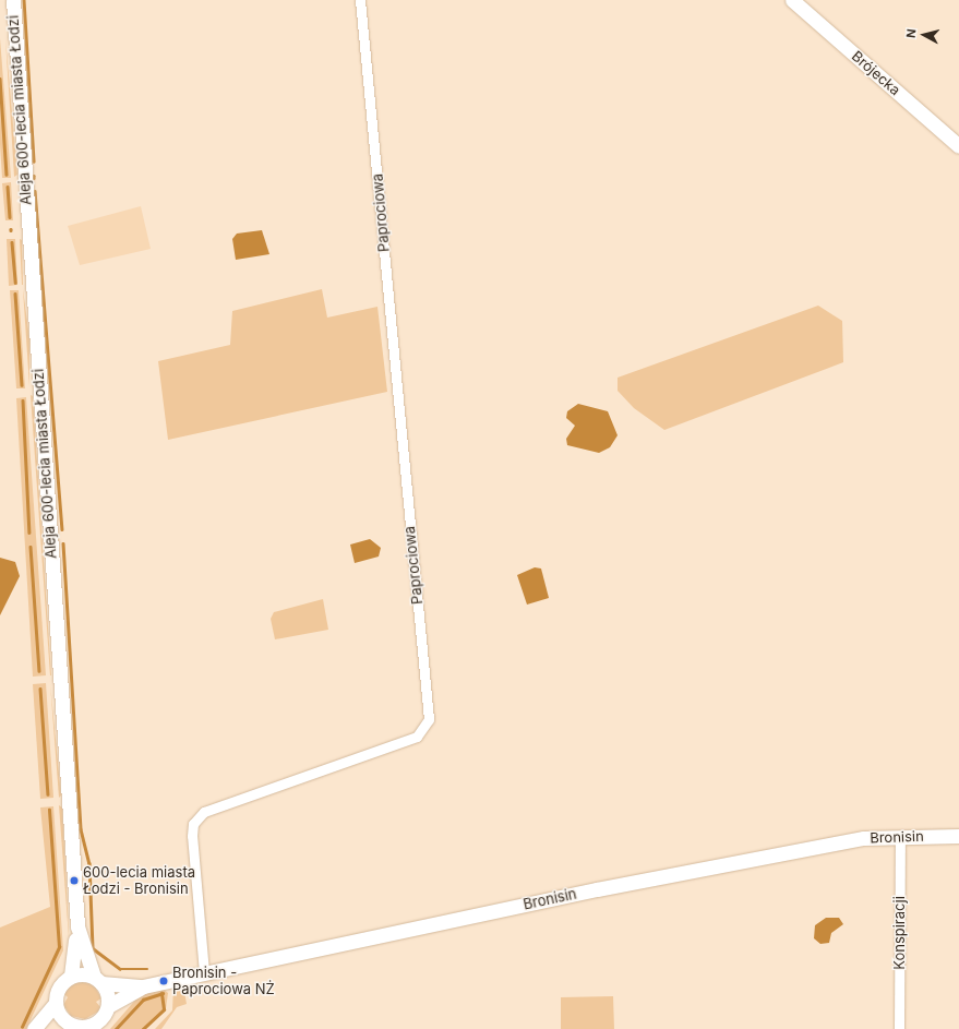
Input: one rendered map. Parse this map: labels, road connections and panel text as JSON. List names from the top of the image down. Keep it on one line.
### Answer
{"streets":{"street":["Brójecka","Aleja 600-lecia miasta Łodzi","Paprociowa","Bronisin","Konspiracji"]},"crossings":[["Aleja 600-lecia miasta Łodzi","Bronisin"],["Paprociowa","Bronisin"],["Bronisin","Konspiracji"]],"places":["600-lecia miasta Łodzi - Bronisin","Bronisin - Paprociowa NŻ"],"north":"left"}
